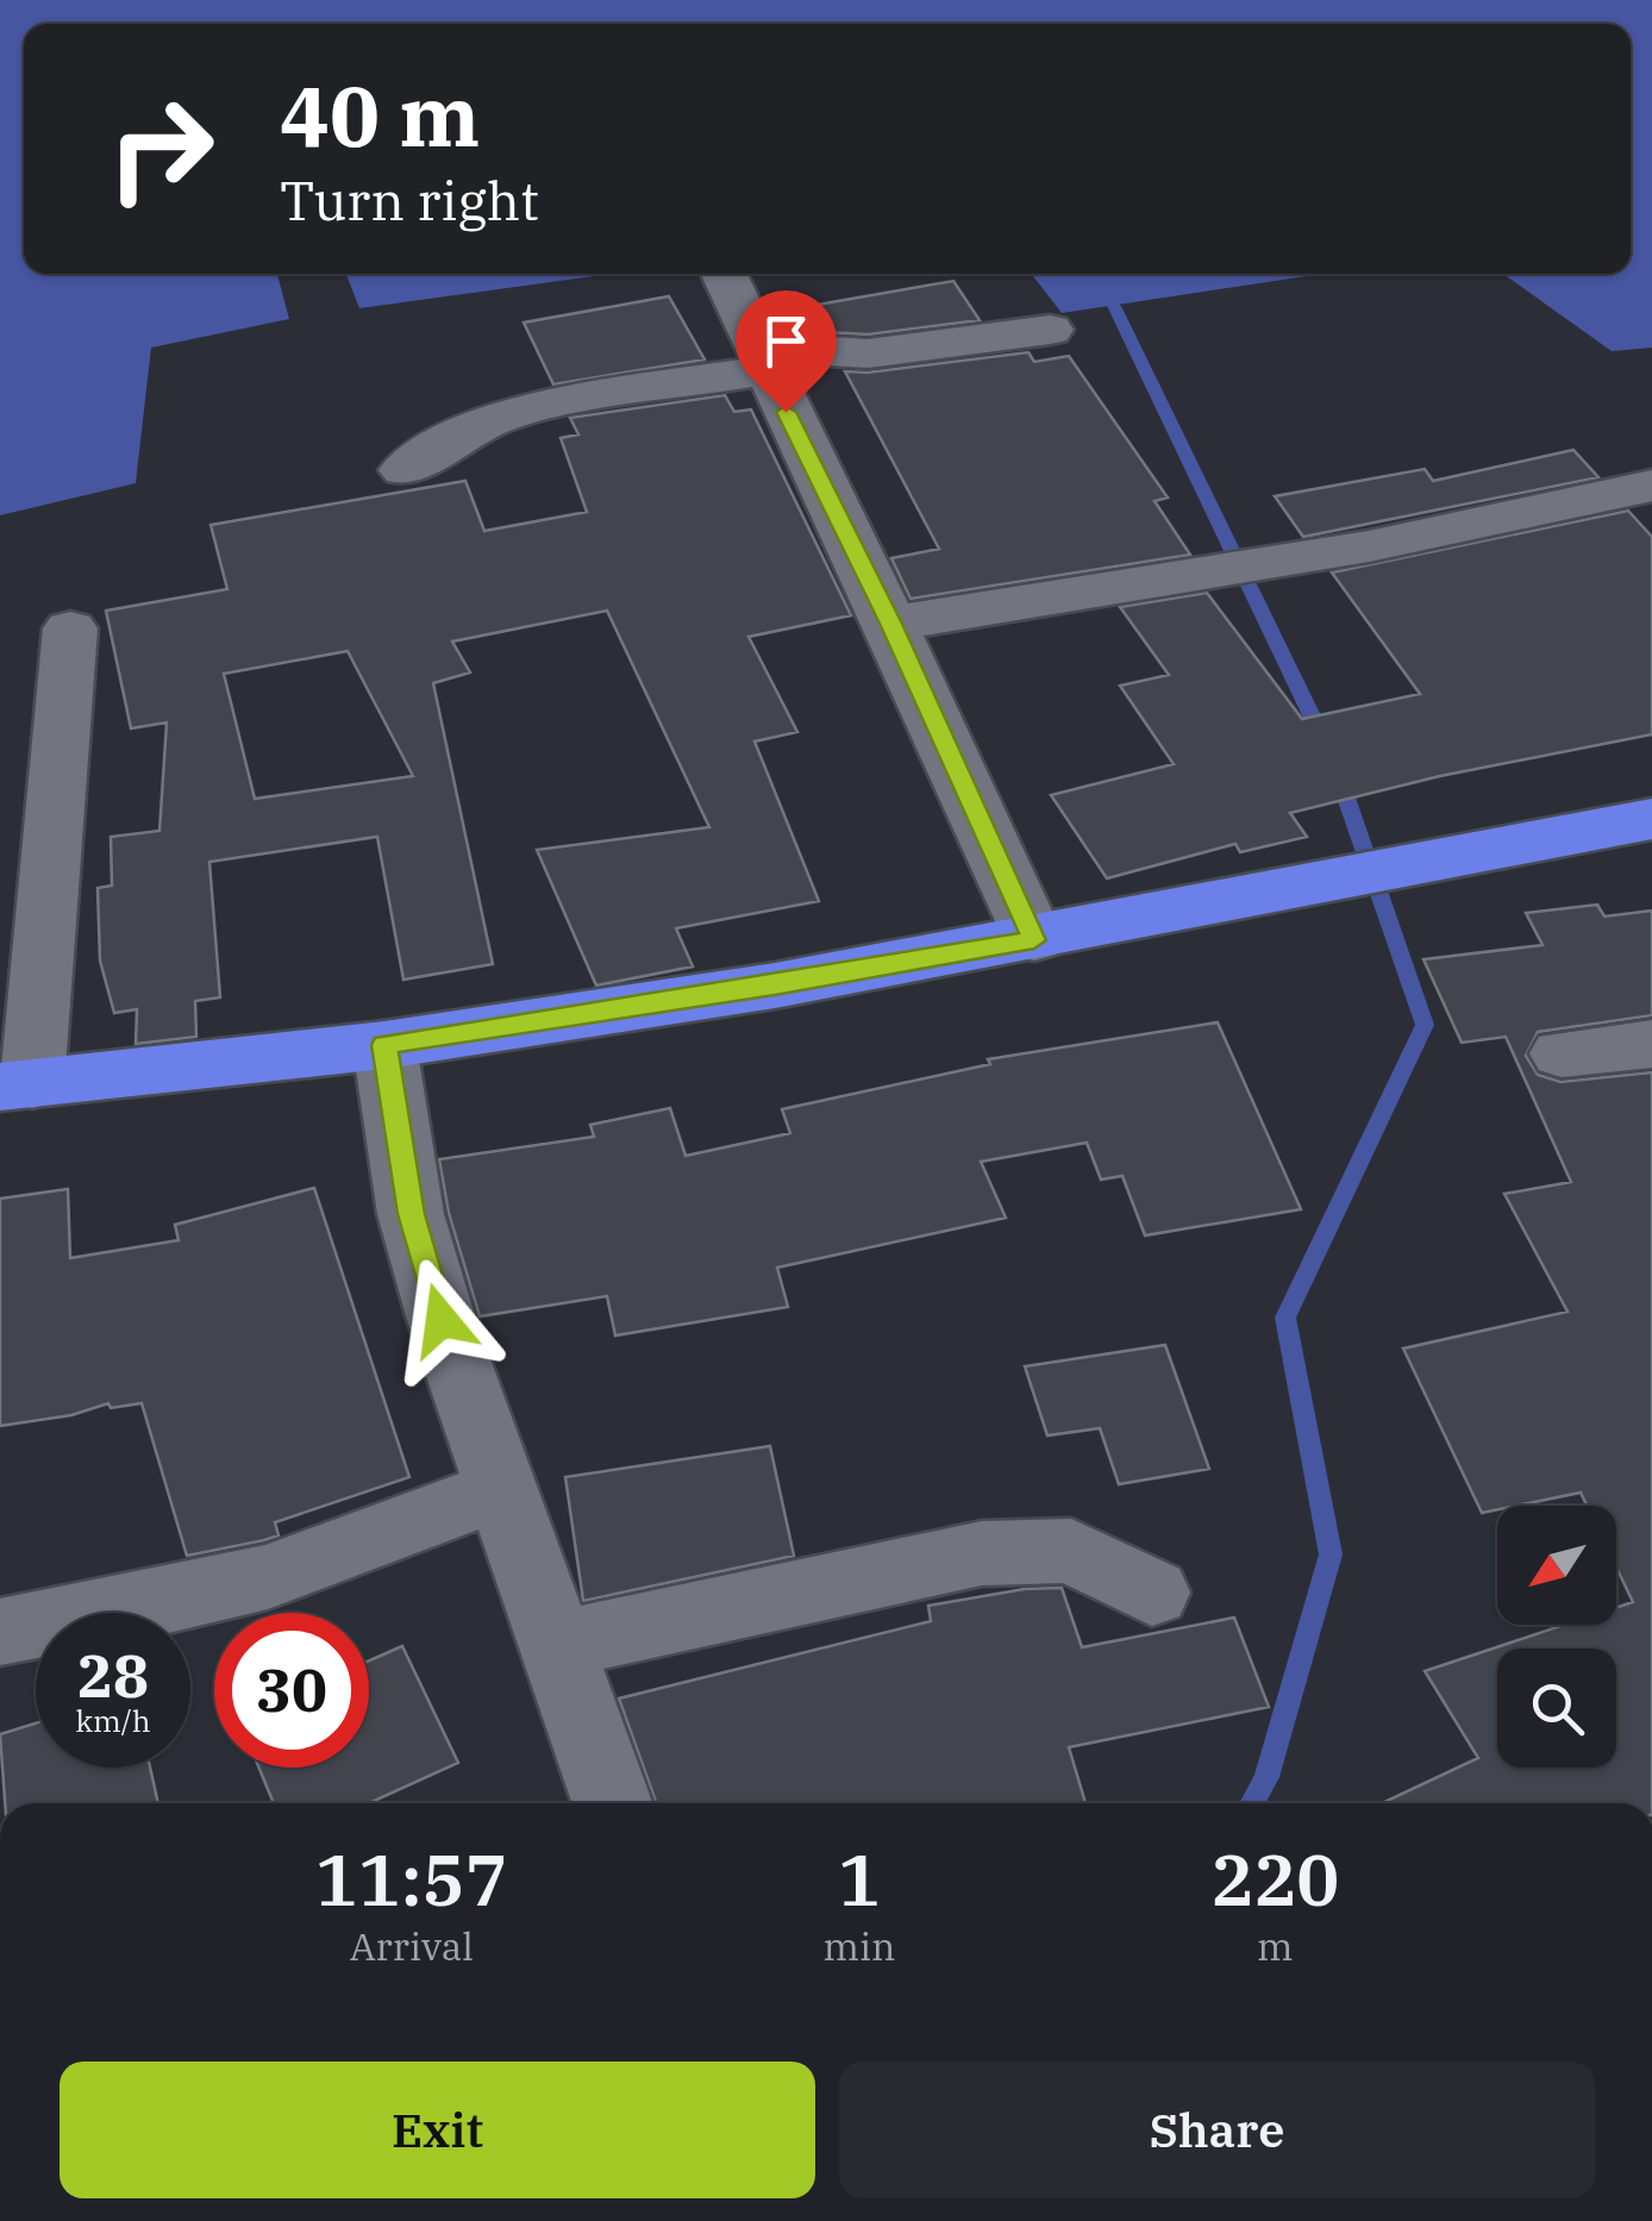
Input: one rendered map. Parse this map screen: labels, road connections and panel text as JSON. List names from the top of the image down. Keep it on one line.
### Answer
{"north":"bottom left","page":{"turn":["40 m","Turn right"],"speed":"28 km/h","limit":"30","eta":["11:57","Arrival","1","min","220","m"],"buttons":["Exit","Share"]}}
